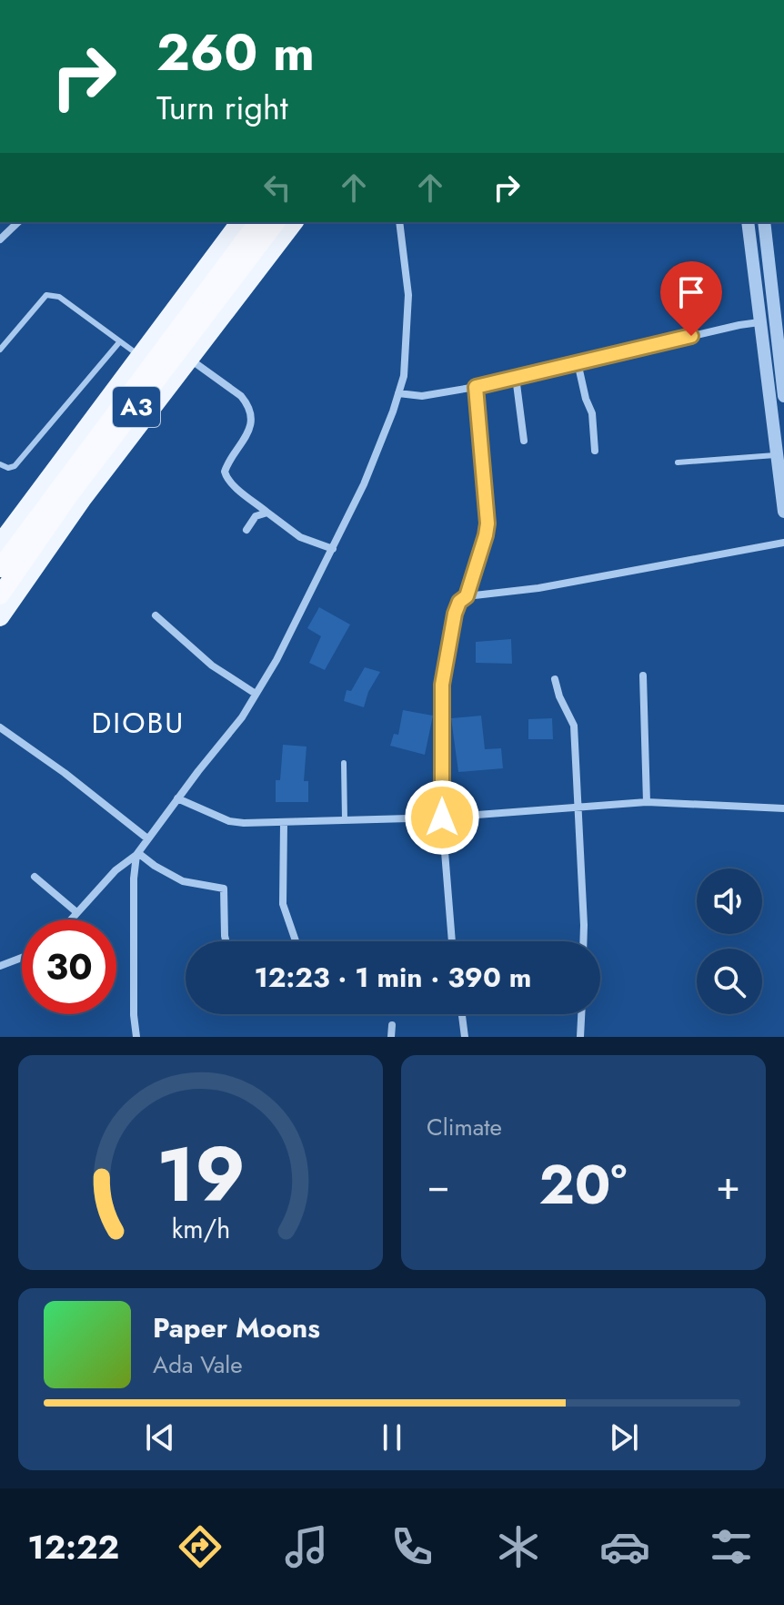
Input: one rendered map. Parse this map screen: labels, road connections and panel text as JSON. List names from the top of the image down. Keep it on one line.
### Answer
{"streets":{"highway":["A3"]},"districts":["DIOBU"],"page":{"turn":["260 m","Turn right"],"limit":"30","trip":"12:23 · 1 min · 390 m","tile":"Climate","heat":["−","20°","+"],"song":["Paper Moons","Ada Vale"],"tabs":"12:22","gauge":["19","km/h"]}}
